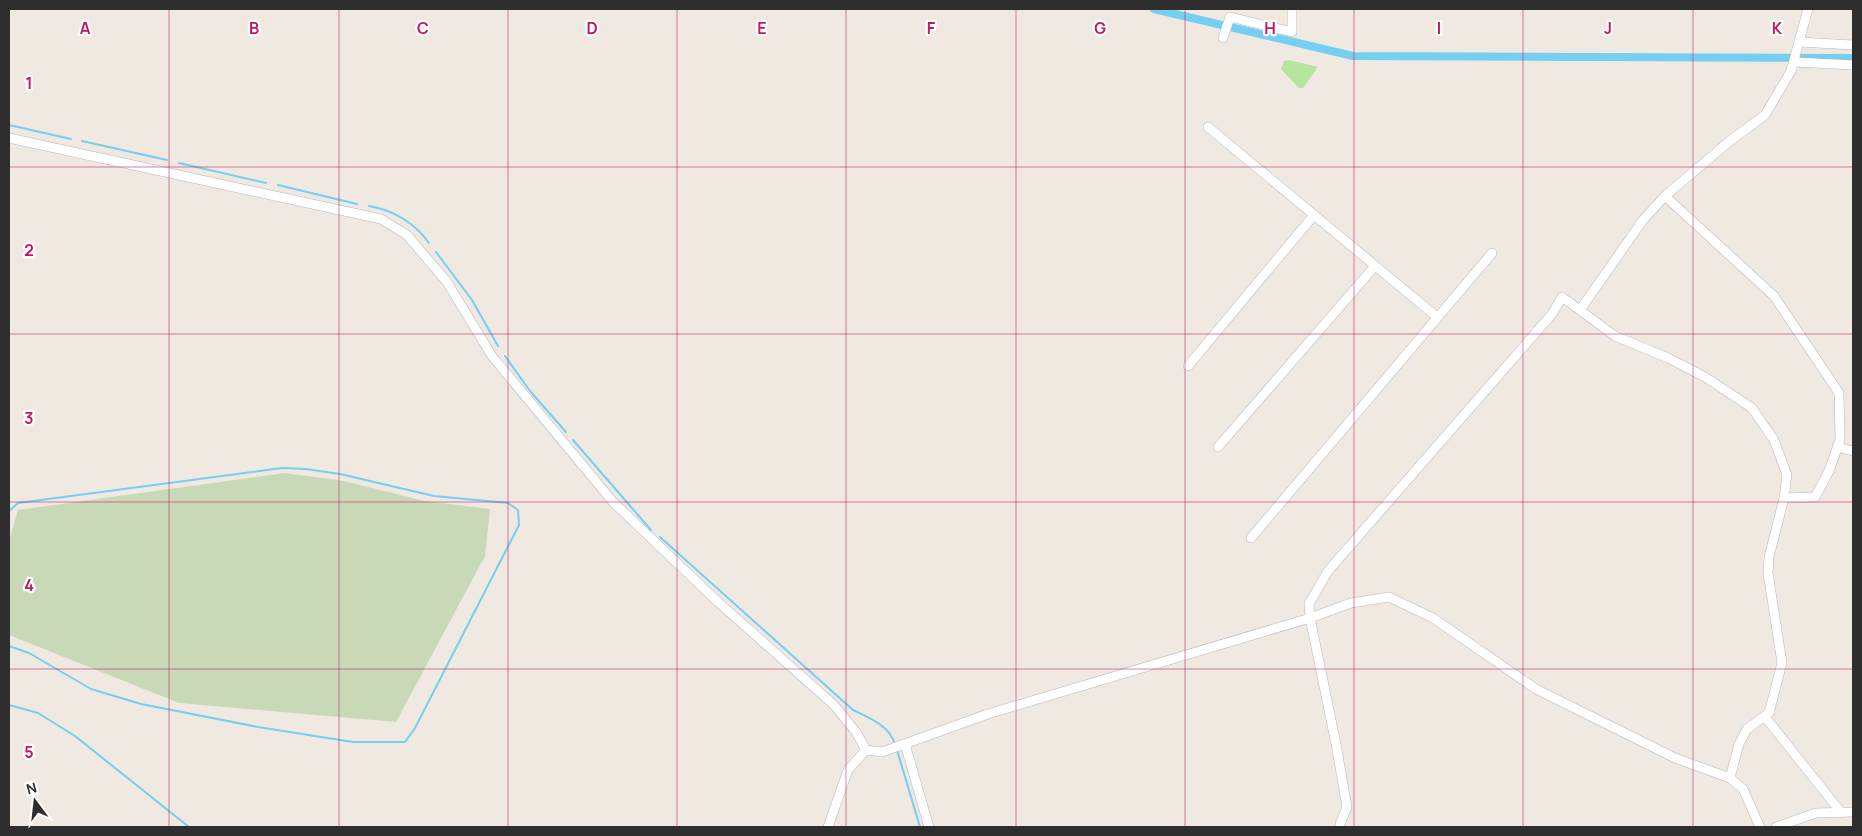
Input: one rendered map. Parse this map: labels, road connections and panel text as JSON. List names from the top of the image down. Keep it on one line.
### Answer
{"north":"top","grid":{"columns":["A","B","C","D","E","F","G","H","I","J","K"],"rows":["1","2","3","4","5"]}}
